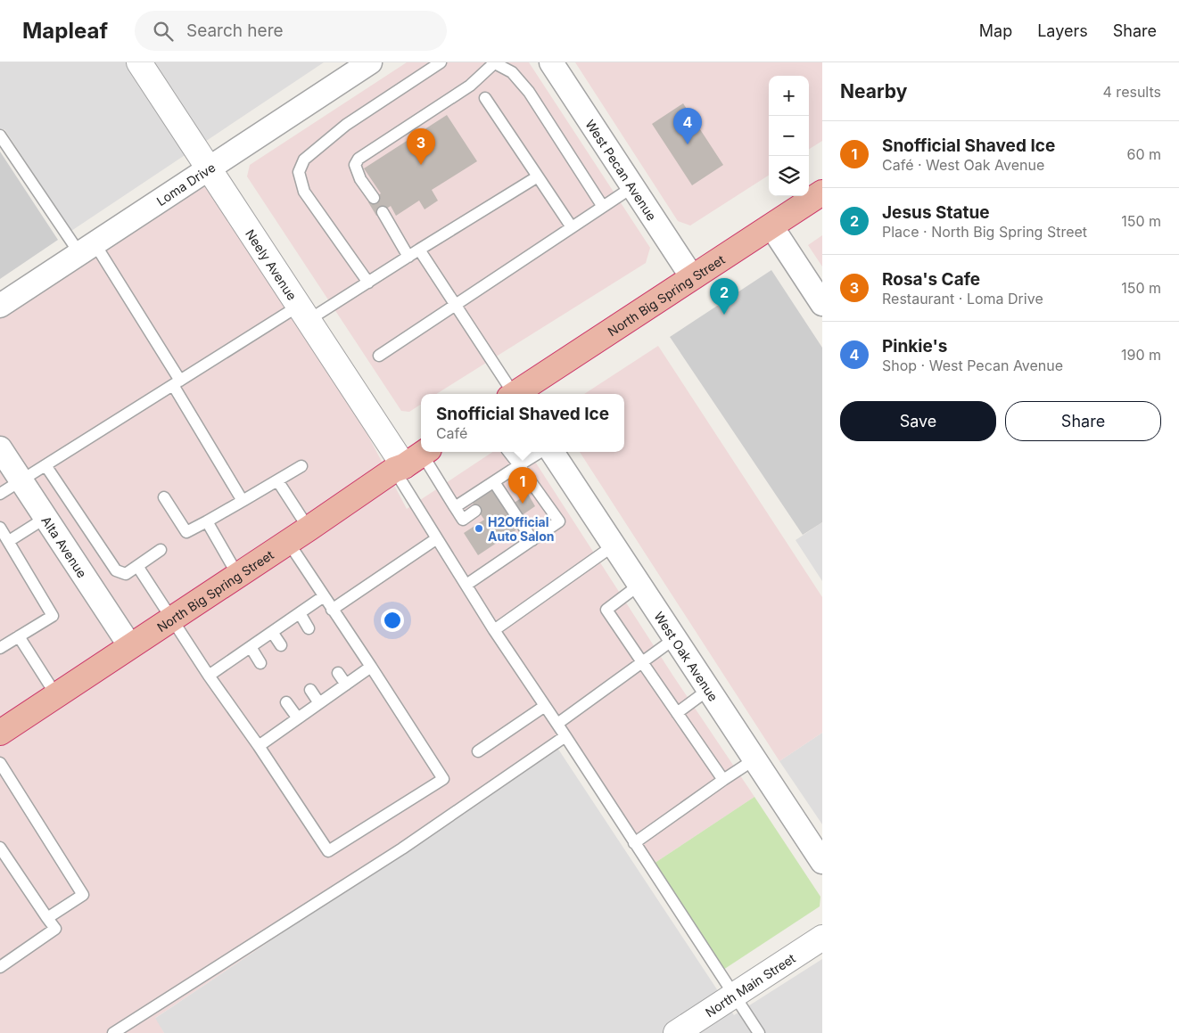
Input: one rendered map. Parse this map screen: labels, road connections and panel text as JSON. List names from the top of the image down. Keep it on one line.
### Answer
{"streets":{"highway":["North Big Spring Street"],"street":["West Pecan Avenue","Loma Drive","Neely Avenue","Alta Avenue","West Oak Avenue","North Main Street"]},"crossings":[["West Pecan Avenue","North Big Spring Street"],["Loma Drive","Neely Avenue"],["Neely Avenue","North Big Spring Street"],["North Big Spring Street","Alta Avenue"]],"places":["H2Official Auto Salon"],"page":{"header":"Mapleaf","search":"Search here","nav":["Map","Layers","Share"],"heading":["Nearby","4 results"],"map_buttons":["+","−"],"pins":["4","3","2","1"],"list":[{"mark":"1","name":"Snofficial Shaved Ice","note":"Café · West Oak Avenue","value":"60 m"},{"mark":"2","name":"Jesus Statue","note":"Place · North Big Spring Street","value":"150 m"},{"mark":"3","name":"Rosa's Cafe","note":"Restaurant · Loma Drive","value":"150 m"},{"mark":"4","name":"Pinkie's","note":"Shop · West Pecan Avenue","value":"190 m"}],"buttons":["Save","Share"],"popup":["Snofficial Shaved Ice","Café"]}}
